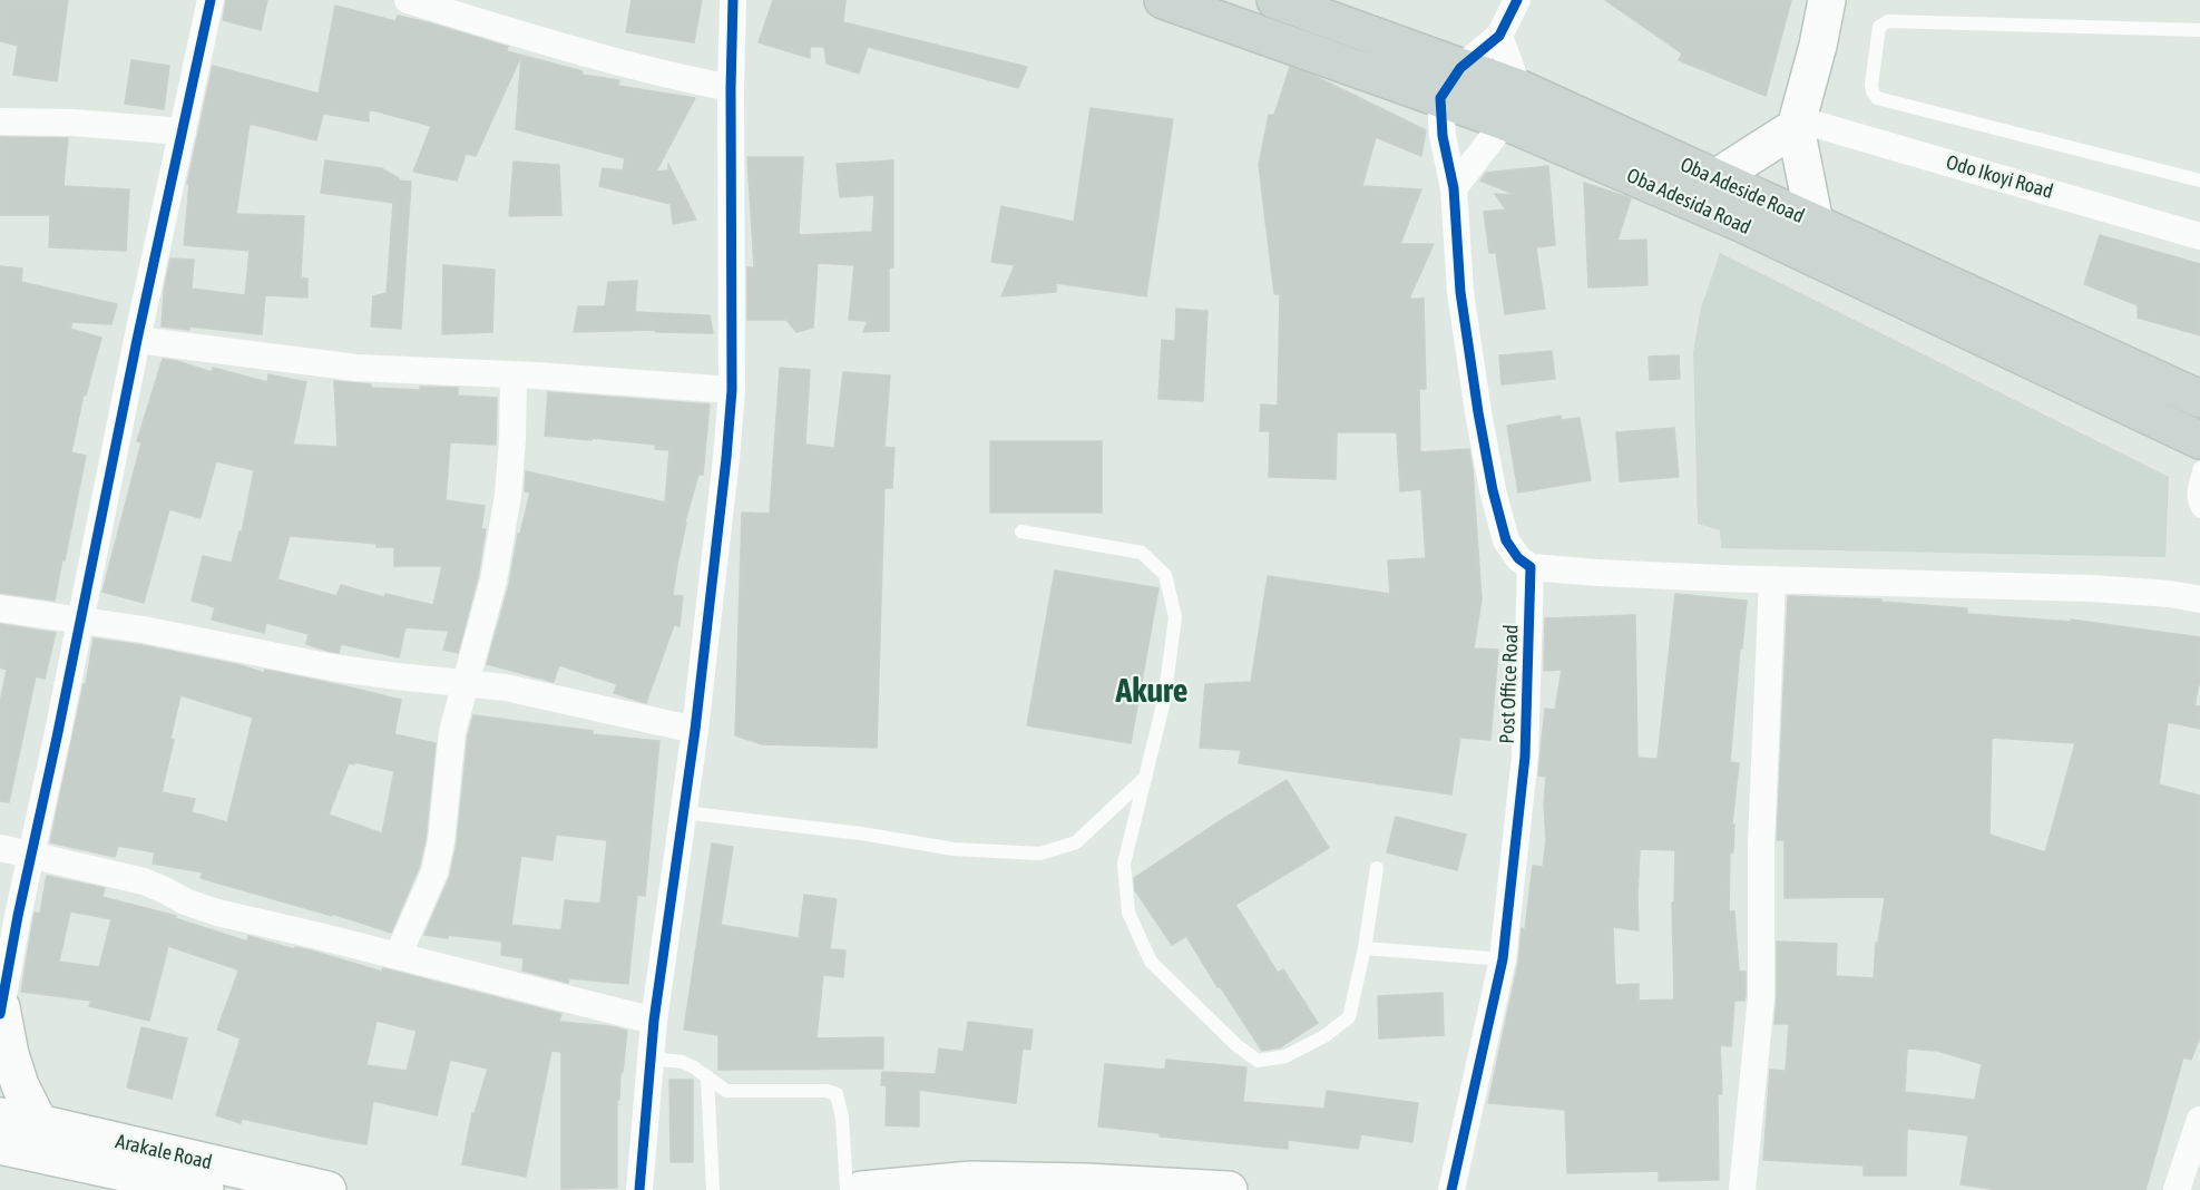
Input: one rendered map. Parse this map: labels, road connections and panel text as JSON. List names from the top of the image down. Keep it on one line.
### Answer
{"streets":{"main road":["Oba Adeside Road","Oba Adesida Road","Arakale Road"],"street":["Odo Ikoyi Road","Post Office Road"]},"districts":["Akure"]}
